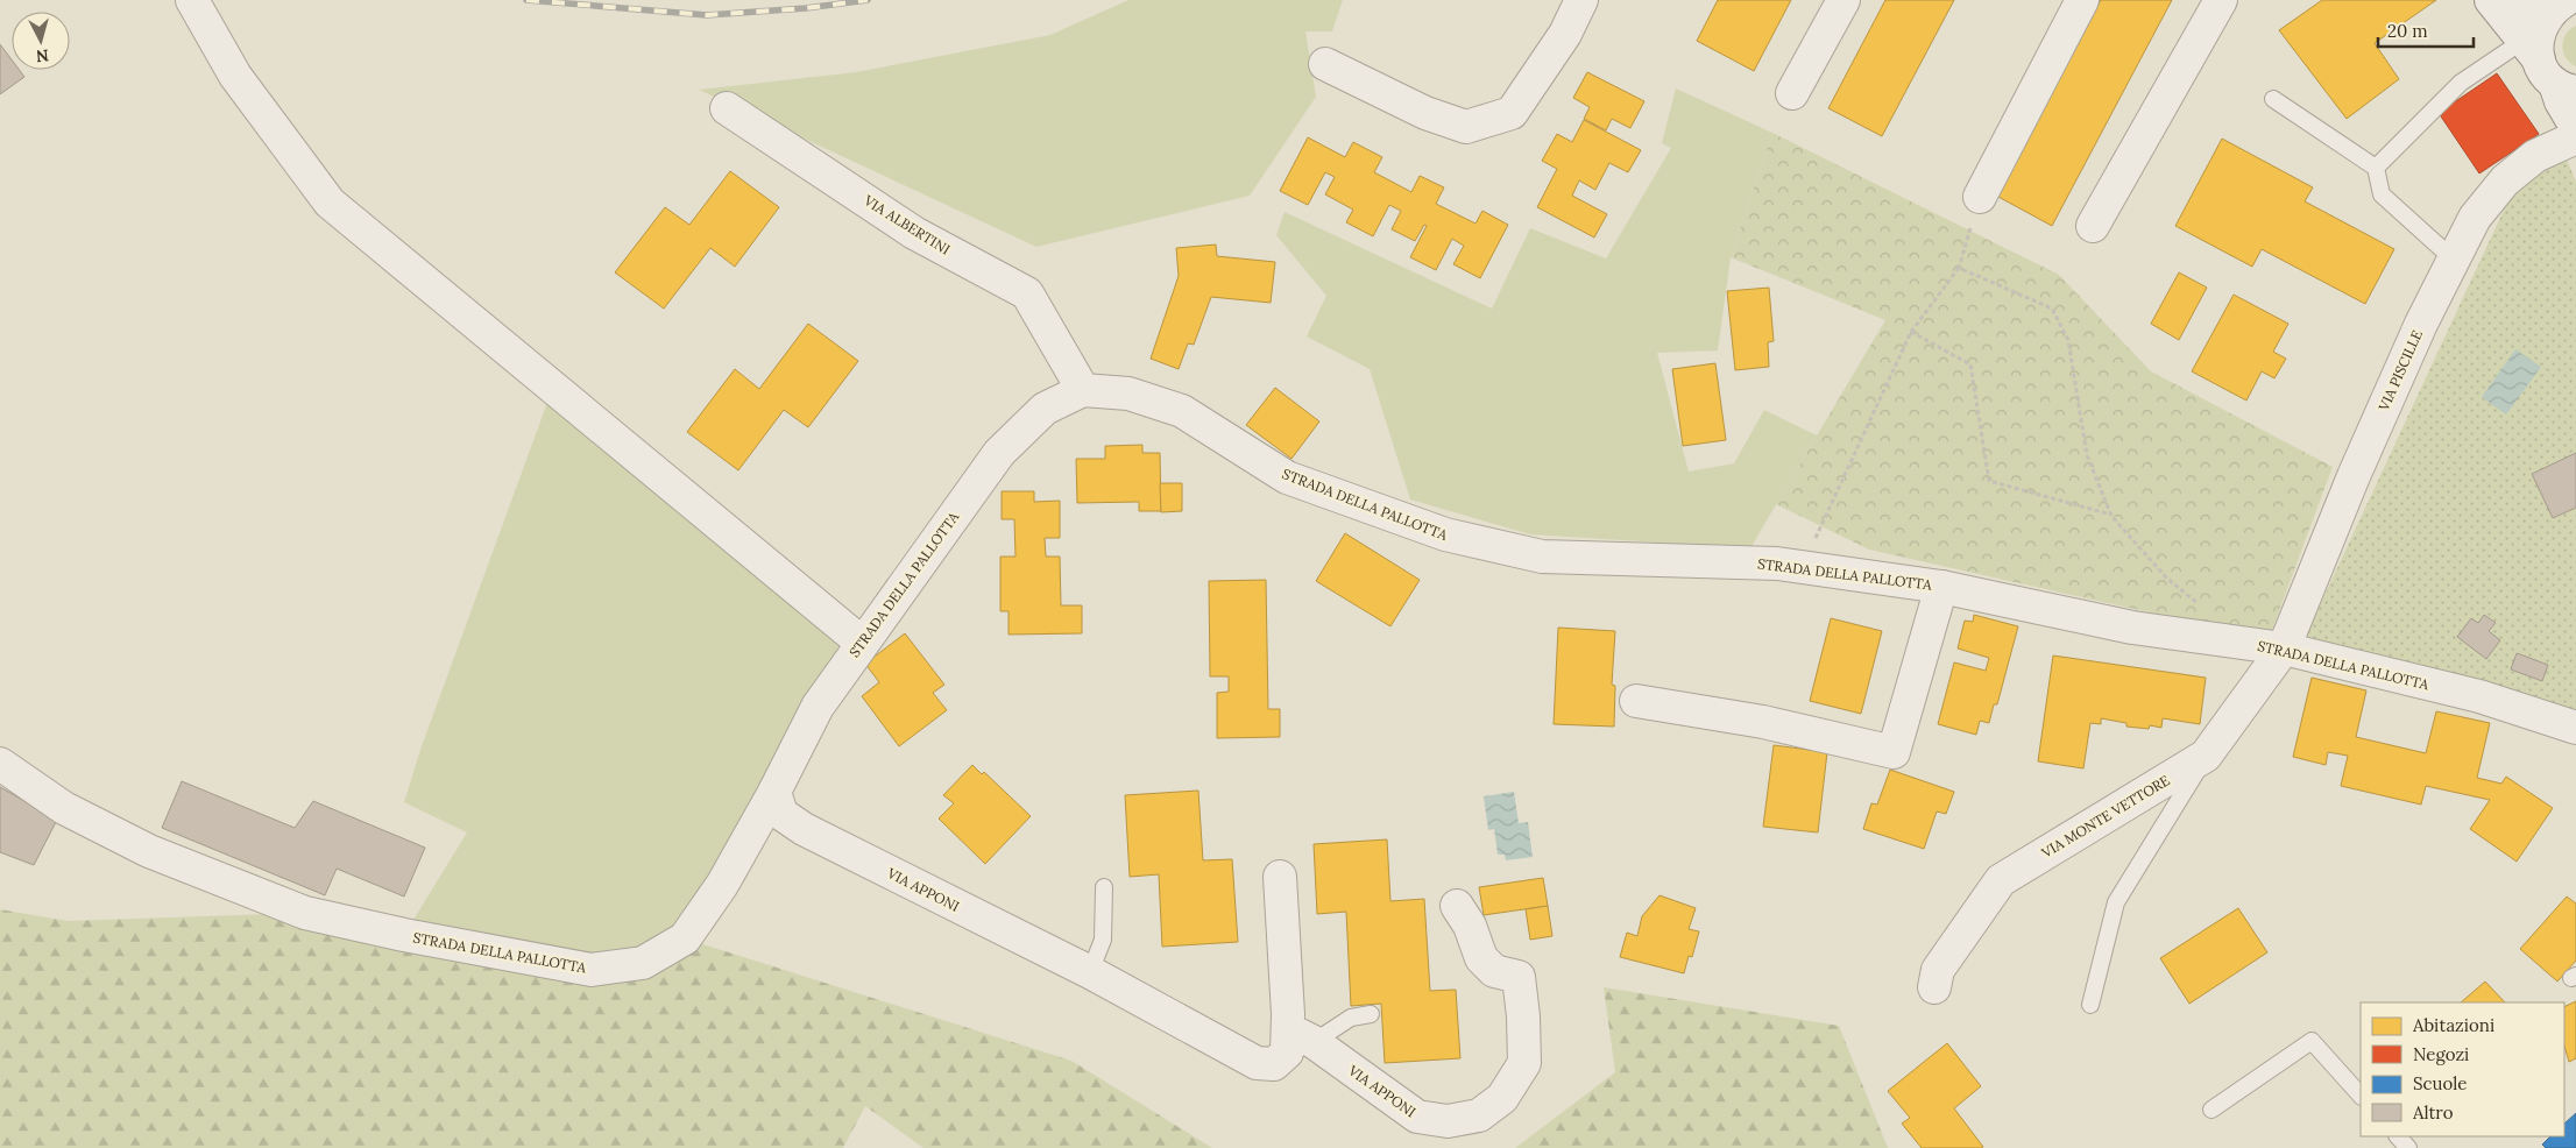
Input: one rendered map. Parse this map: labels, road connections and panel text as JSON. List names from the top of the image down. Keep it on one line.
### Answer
{"streets":{"street":["VIA ALBERTINI","VIA PISCILLE","STRADA DELLA PALLOTTA","VIA MONTE VETTORE","VIA APPONI"]},"crossings":[["VIA ALBERTINI","STRADA DELLA PALLOTTA"],["VIA PISCILLE","STRADA DELLA PALLOTTA"],["VIA PISCILLE","VIA MONTE VETTORE"],["STRADA DELLA PALLOTTA","VIA MONTE VETTORE"],["STRADA DELLA PALLOTTA","VIA APPONI"]],"legend":["Abitazioni","Negozi","Scuole","Altro"],"scale_bar":"20 m","north":"bottom"}
